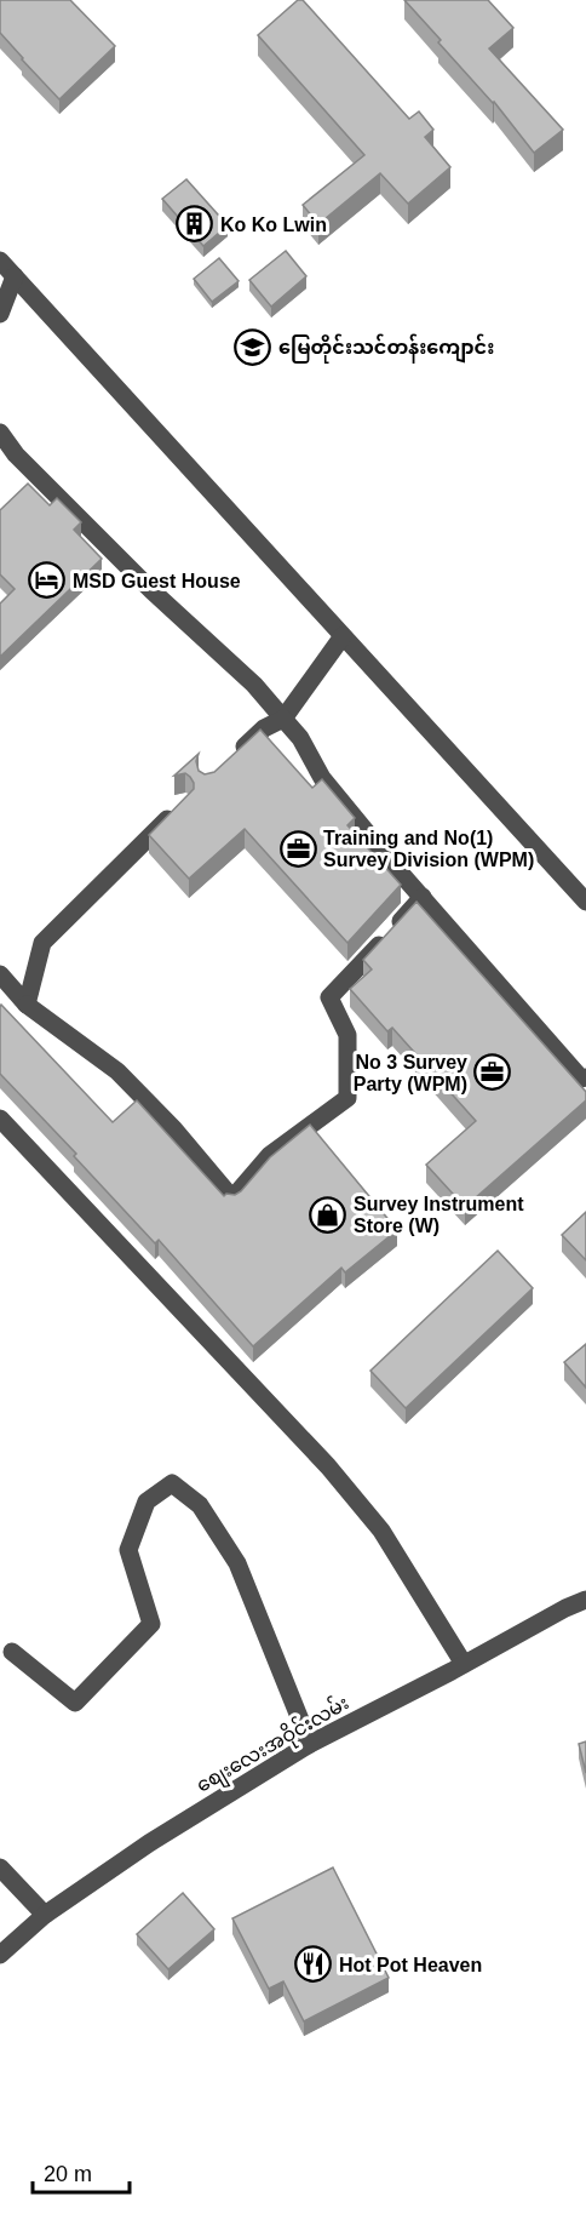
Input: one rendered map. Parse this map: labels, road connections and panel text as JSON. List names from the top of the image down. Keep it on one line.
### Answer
{"streets":{"street":["စျေးလေးအဝိုင်းလမ်း"]},"places":{"building":["Ko Ko Lwin"],"school or university":["မြေတိုင်းသင်တန်းကျောင်း"],"hotel":["MSD Guest House"],"office":["Training and No(1) Survey Division (WPM)","No 3 Survey Party (WPM)"],"shop":["Survey Instrument Store (W)"],"restaurant":["Hot Pot Heaven"]},"scale_bar":"20 m"}
